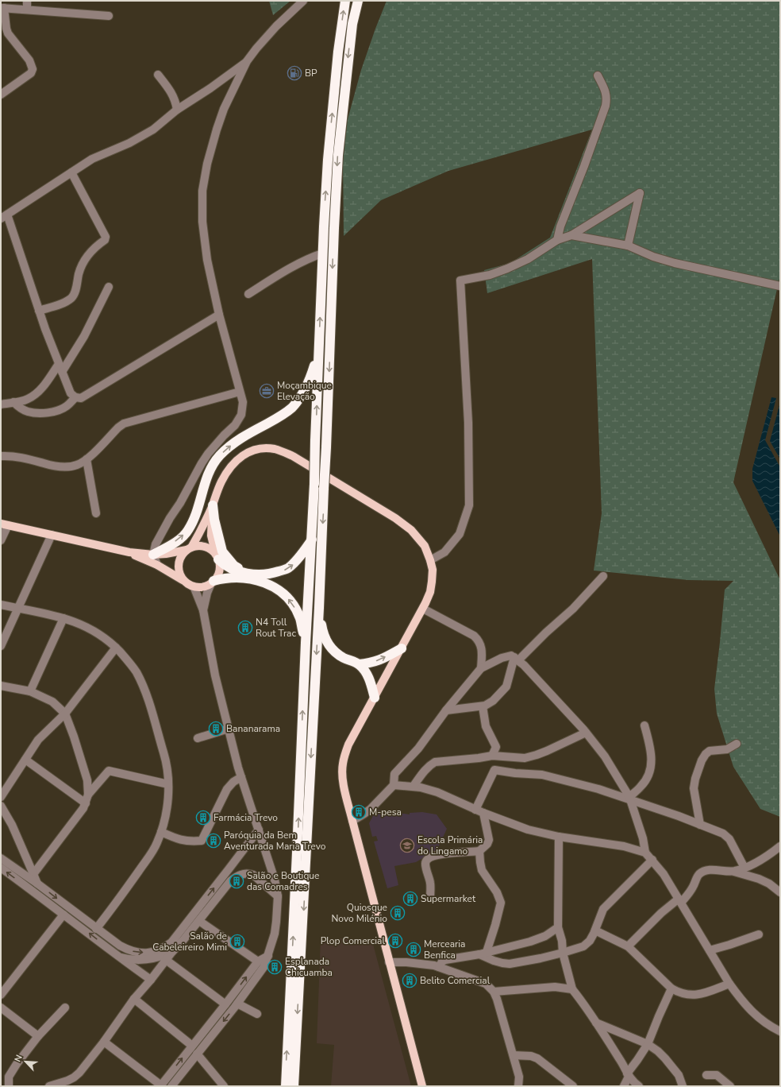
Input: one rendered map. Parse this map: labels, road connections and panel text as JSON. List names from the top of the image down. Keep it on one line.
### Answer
{"places":{"fuel station":["BP"],"office":["Moçambique Elevação"],"building":["N4 Toll Rout Trac","Bananarama","M-pesa","Farmácia Trevo","Paróquia da Bem Aventurada Maria Trevo","Salão e Boutique das Comadres","Supermarket","Quiosque Novo Milénio","Plop Comercial","Salão de Cabeleireiro Mimi","Mercearia Benfica","Esplanada Chicuamba","Belito Comercial"],"school or university":["Escola Primária do Lingamo"]},"north":"top left"}
